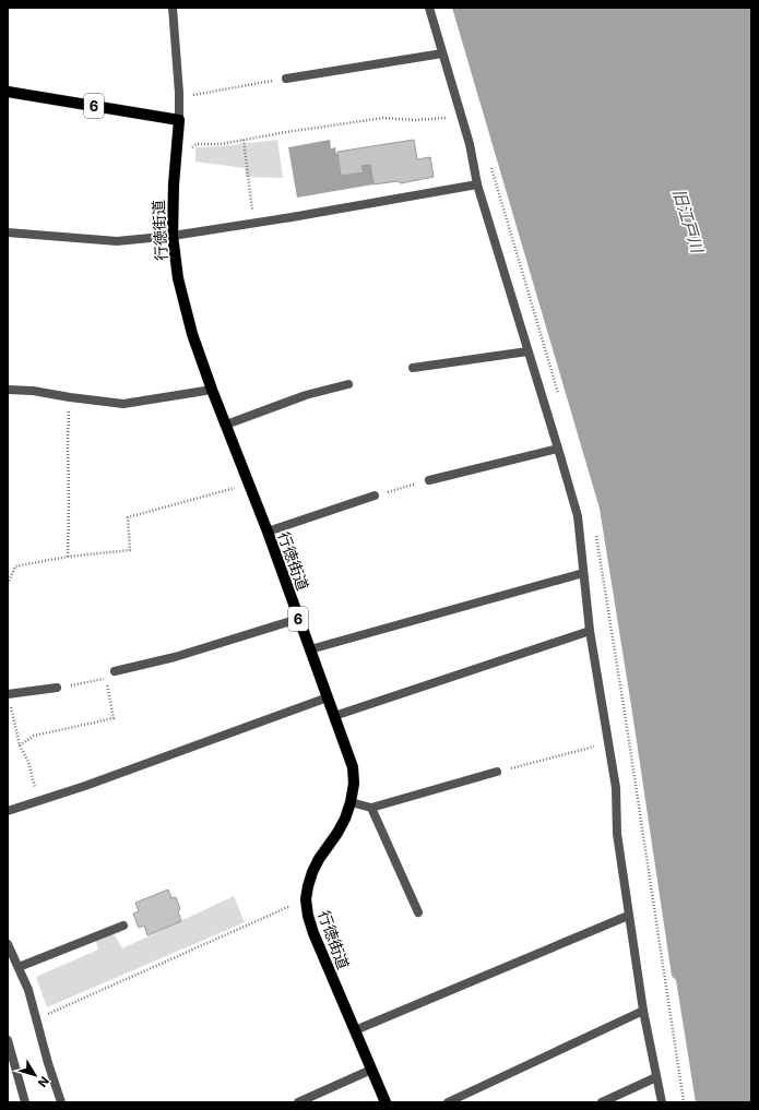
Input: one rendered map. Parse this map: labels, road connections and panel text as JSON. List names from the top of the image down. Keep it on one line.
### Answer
{"streets":{"main road":["6","行徳街道"]},"crossings":[["6","行徳街道"]],"water":["旧江戸川"],"north":"bottom right"}
